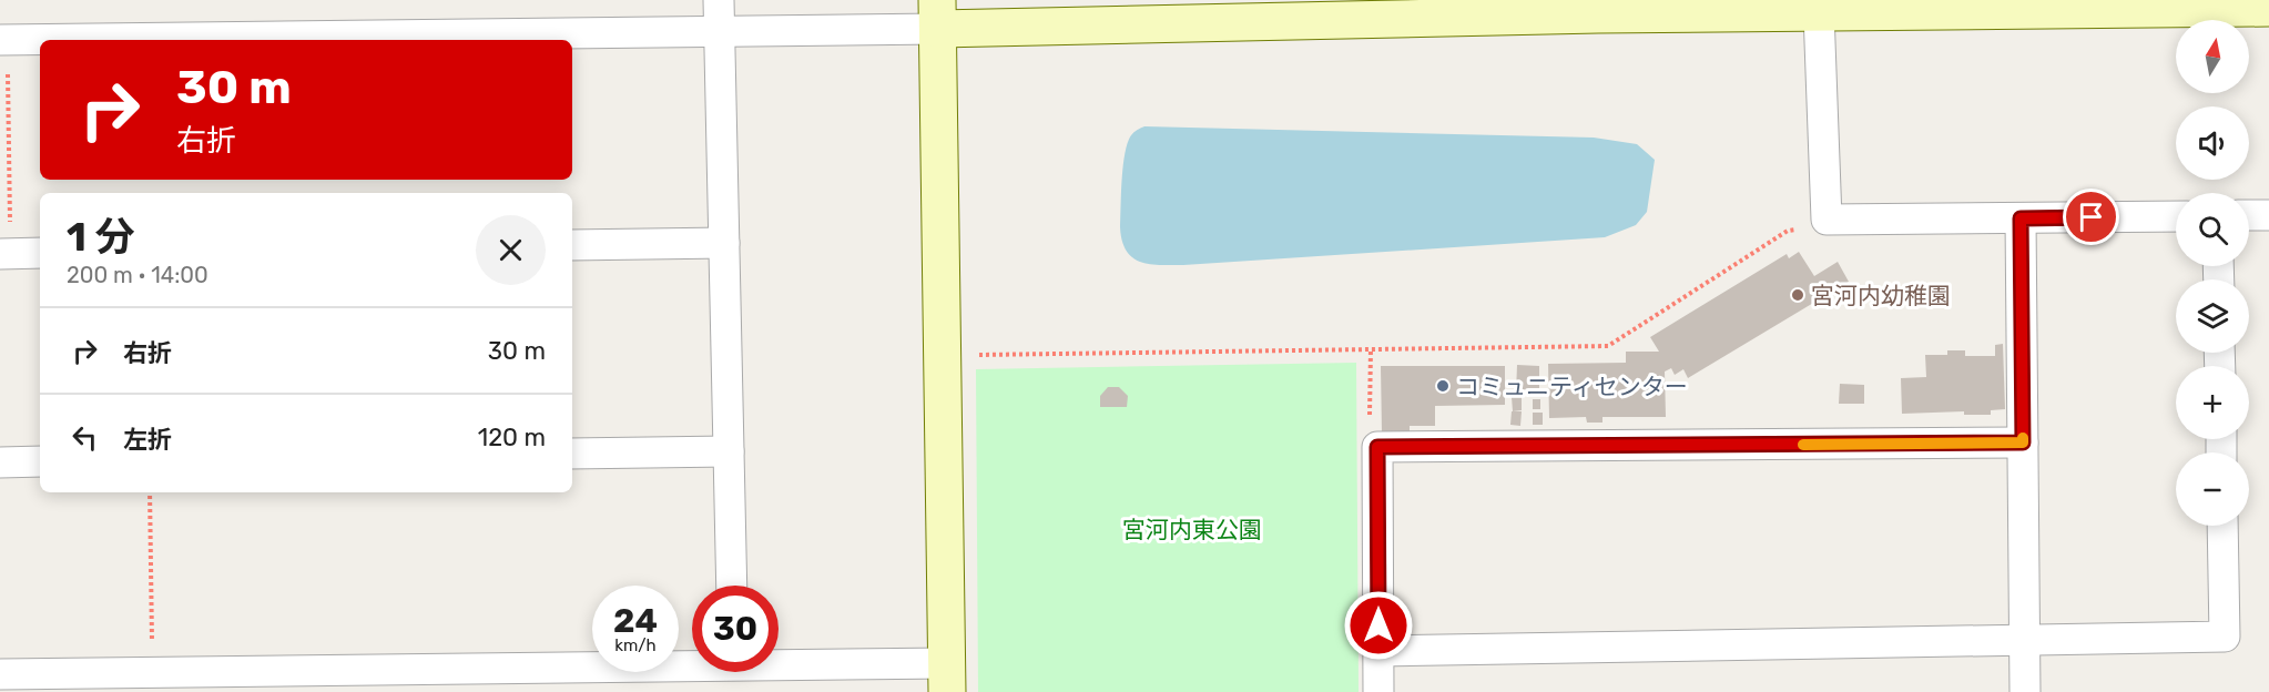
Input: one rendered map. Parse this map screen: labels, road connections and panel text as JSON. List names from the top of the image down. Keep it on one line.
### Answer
{"parks":["宮河内東公園"],"places":["宮河内幼稚園","コミュニティセンター"],"north":"top","page":{"map_buttons":["+","−"],"turn":["30 m","右折"],"heading":["1 分","200 m · 14:00"],"list":[{"name":"右折","value":"30 m"},{"name":"左折","value":"120 m"}],"speed":"24 km/h","limit":"30"}}
